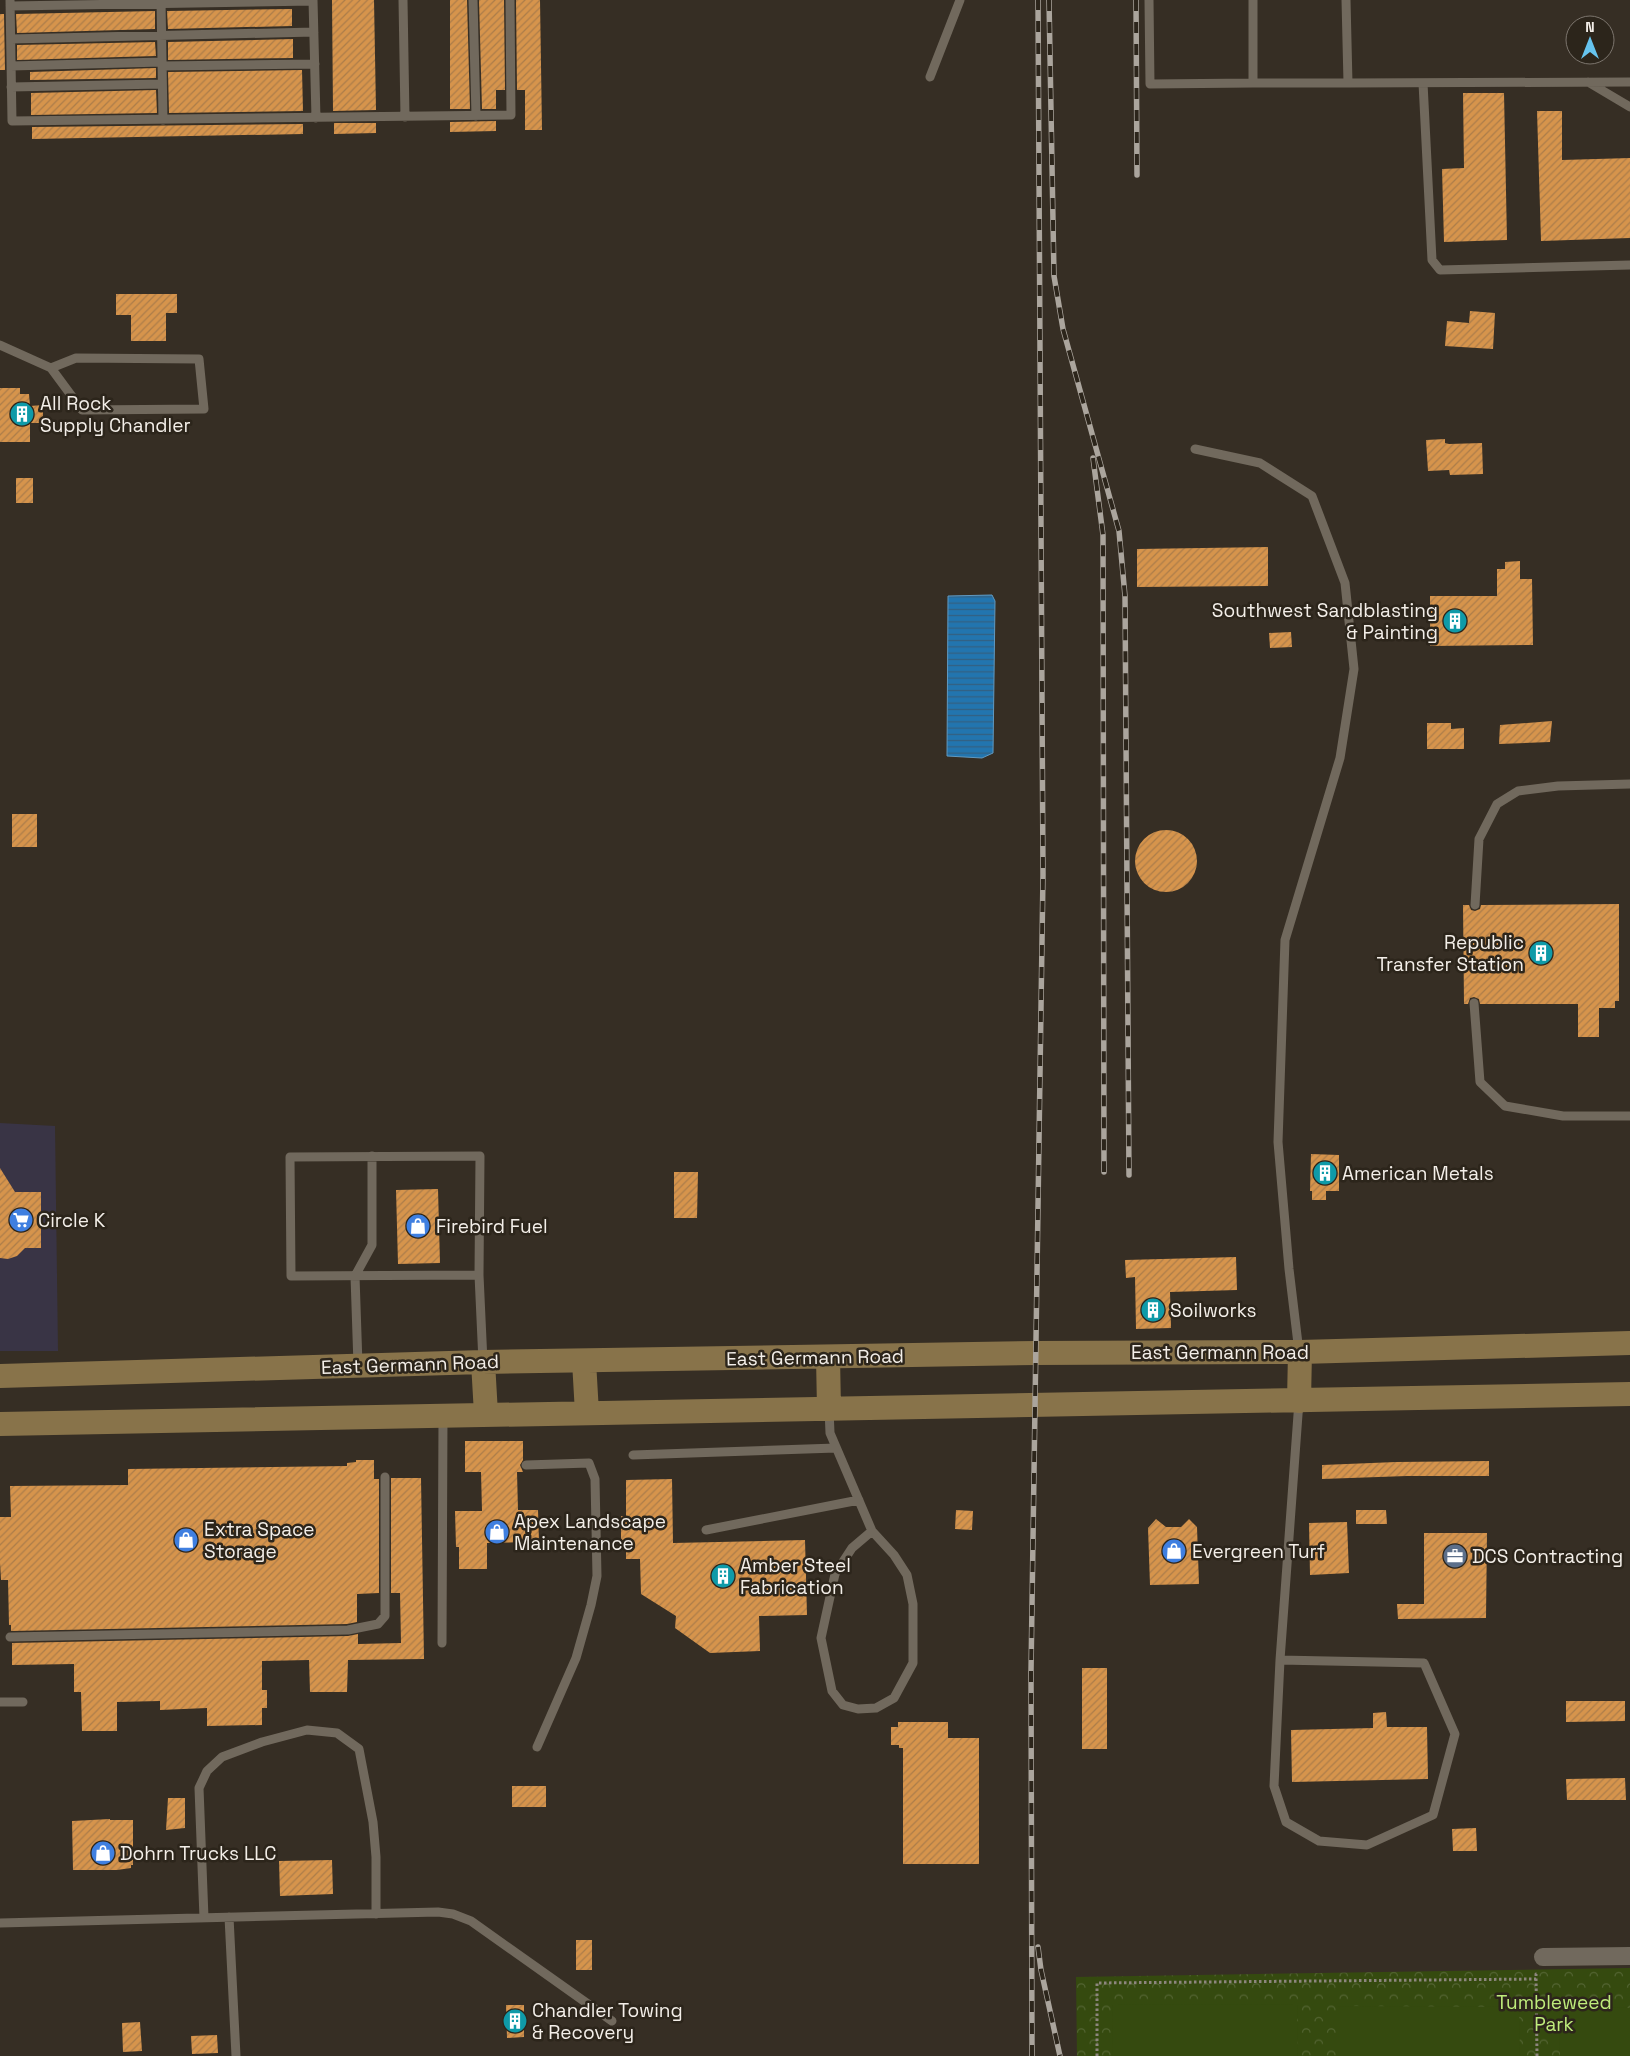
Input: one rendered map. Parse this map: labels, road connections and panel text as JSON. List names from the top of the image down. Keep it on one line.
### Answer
{"streets":{"main road":["East Germann Road"]},"parks":["Tumbleweed Park"],"places":{"building":["All Rock Supply Chandler","Southwest Sandblasting & Painting","Republic Transfer Station","American Metals","Soilworks","Amber Steel Fabrication","Chandler Towing & Recovery"],"supermarket":["Circle K"],"shop":["Firebird Fuel","Apex Landscape Maintenance","Extra Space Storage","Evergreen Turf","Dohrn Trucks LLC"],"office":["DCS Contracting"]},"north":"top"}
